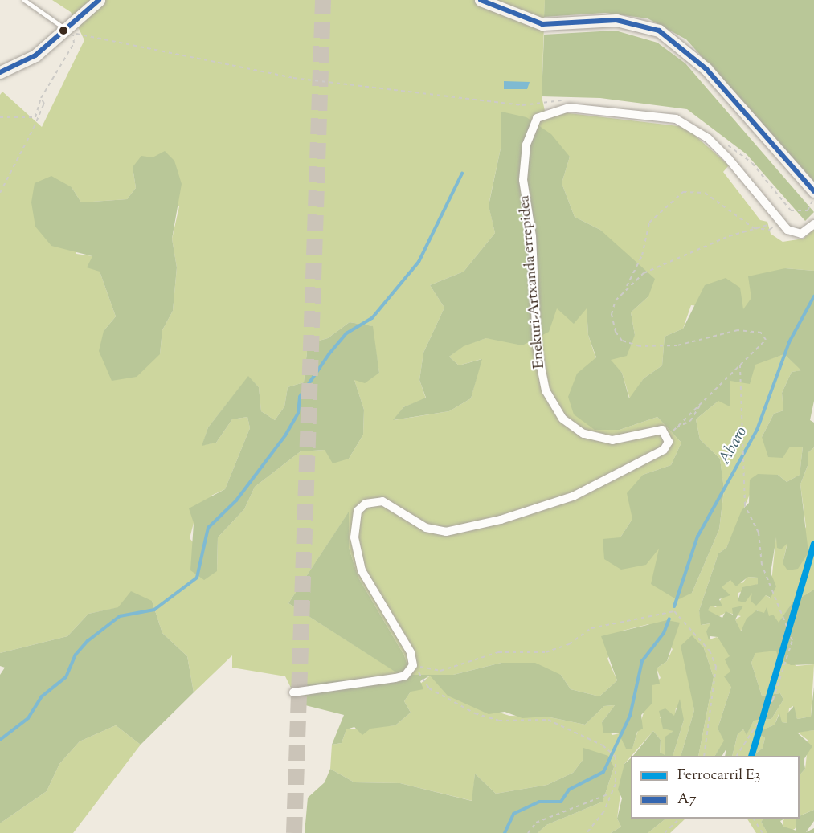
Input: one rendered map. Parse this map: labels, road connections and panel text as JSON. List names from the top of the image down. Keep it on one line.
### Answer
{"streets":{"street":["Enekuri-Artxanda errepidea"]},"water":["Abaro"],"lines":["transit line A7","rail line E3"],"legend":["Ferrocarril E3","A7"]}
